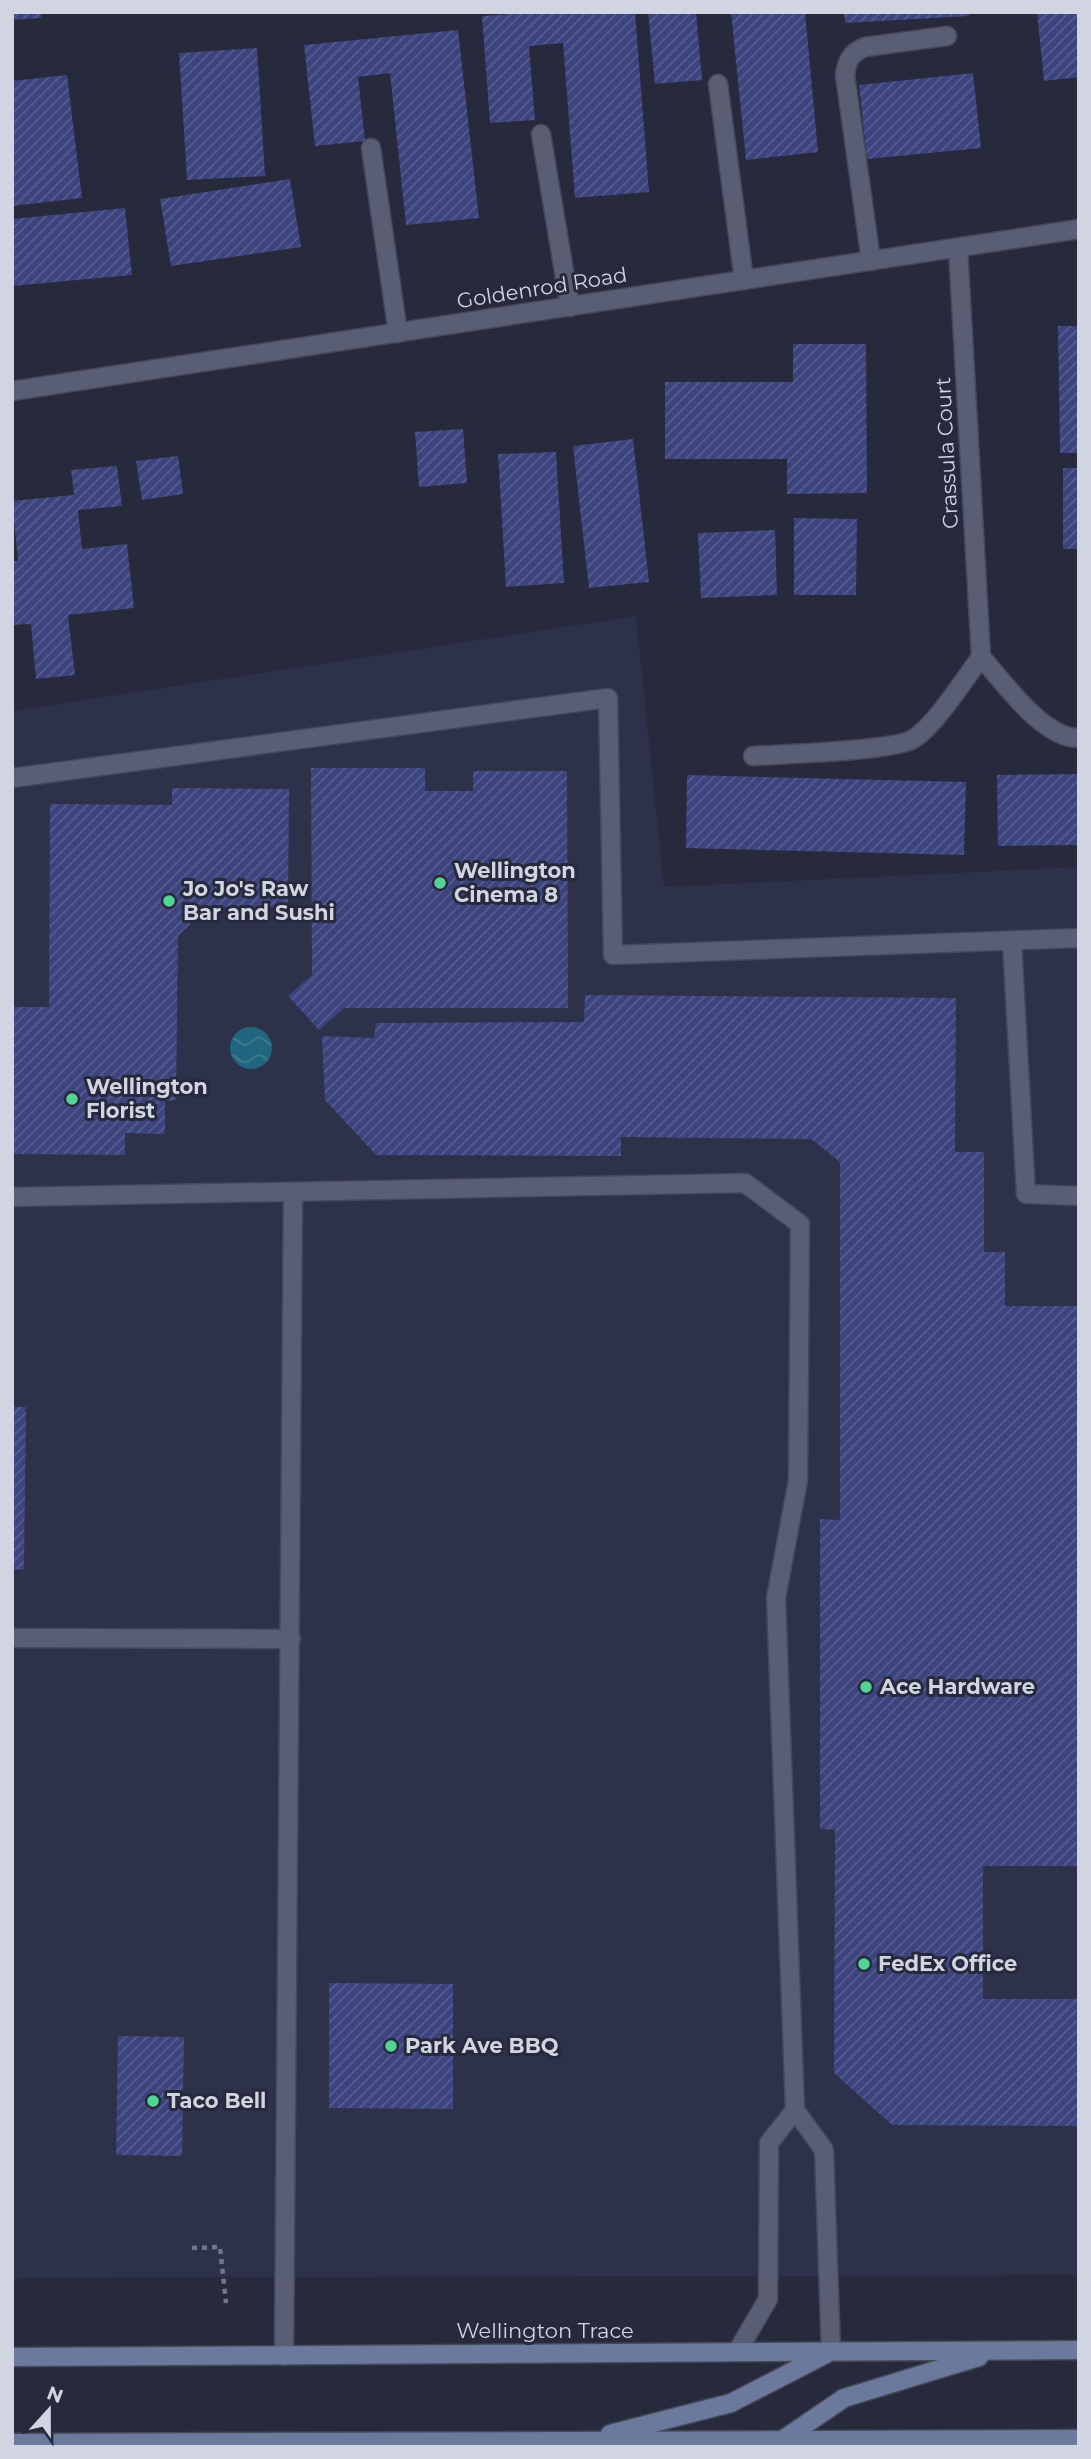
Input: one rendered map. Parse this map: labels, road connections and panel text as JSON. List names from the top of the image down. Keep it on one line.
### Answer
{"streets":{"street":["Goldenrod Road","Crassula Court","Wellington Trace"]},"crossings":[["Goldenrod Road","Crassula Court"]],"places":["Wellington Cinema 8","Jo Jo's Raw Bar and Sushi","Wellington Florist","Ace Hardware","FedEx Office","Park Ave BBQ","Taco Bell"],"north":"top"}
